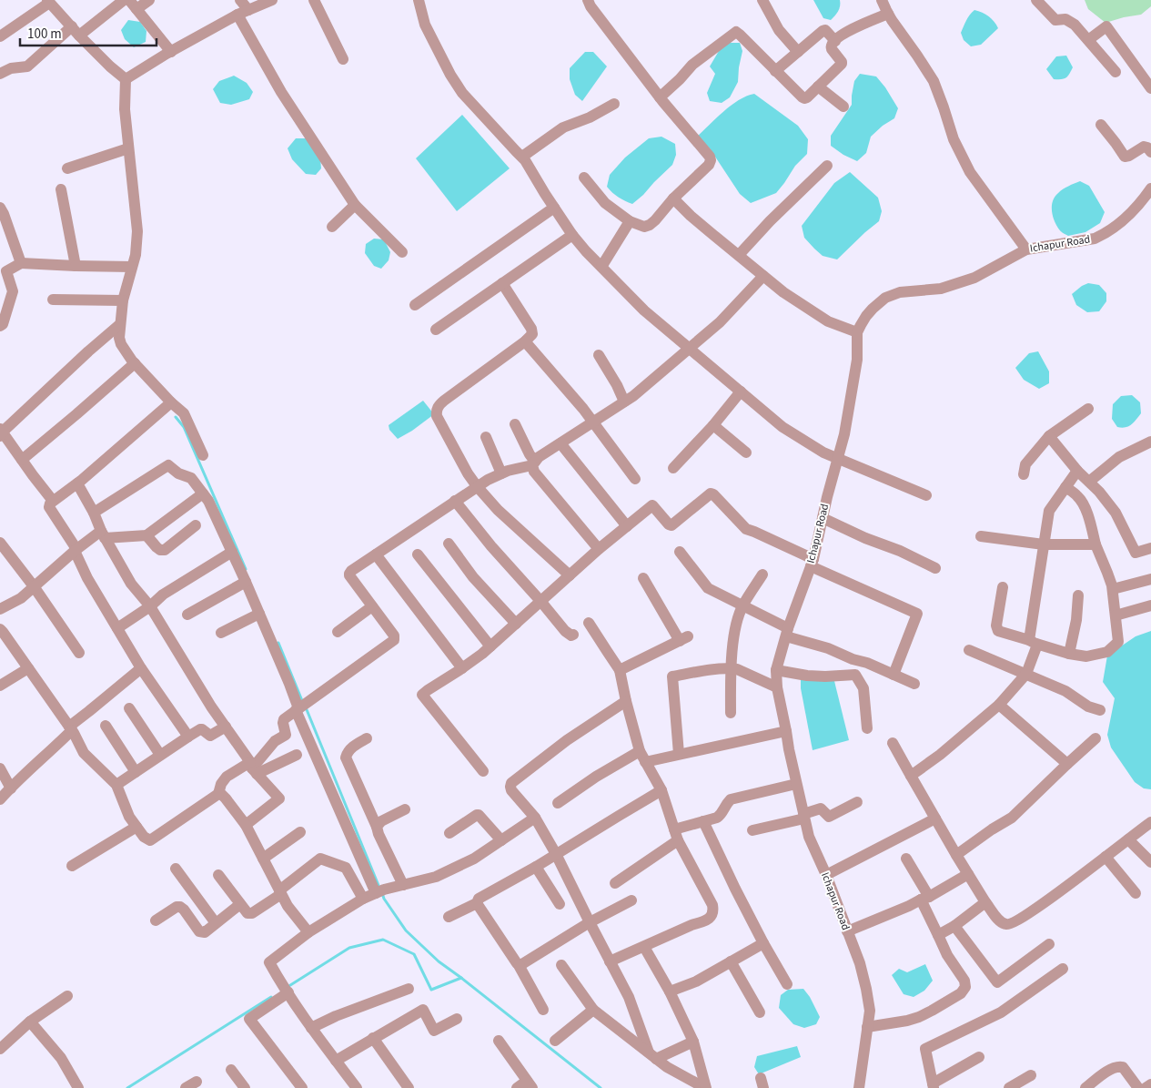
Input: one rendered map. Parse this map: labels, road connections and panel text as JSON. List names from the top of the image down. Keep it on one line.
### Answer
{"streets":{"street":["Ichapur Road"]},"scale_bar":"100 m"}
